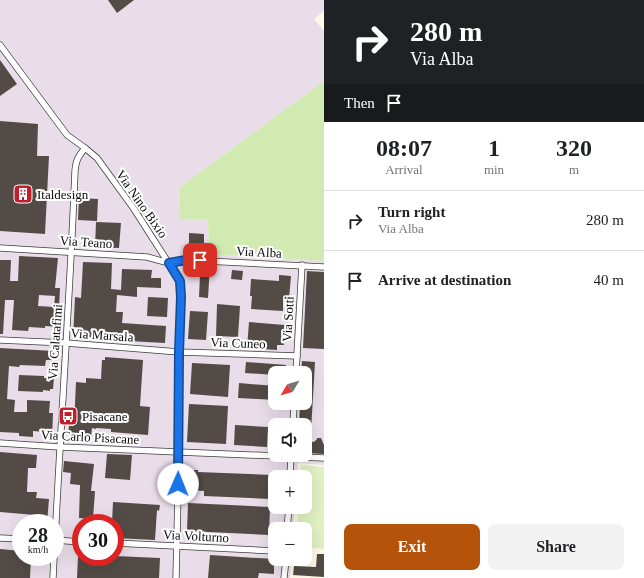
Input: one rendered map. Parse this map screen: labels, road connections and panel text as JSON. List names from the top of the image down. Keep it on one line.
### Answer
{"streets":{"street":["Via Nino Bixio","Via Teano","Via Alba","Via Sotti","Via Marsala","Via Calatafimi","Via Cuneo","Via Carlo Pisacane","Via Volturno"]},"crossings":[["Via Nino Bixio","Via Teano"],["Via Nino Bixio","Via Alba"],["Via Nino Bixio","Via Marsala"],["Via Nino Bixio","Via Calatafimi"],["Via Nino Bixio","Via Cuneo"],["Via Nino Bixio","Via Carlo Pisacane"],["Via Nino Bixio","Via Volturno"],["Via Teano","Via Alba"],["Via Teano","Via Calatafimi"],["Via Alba","Via Sotti"],["Via Sotti","Via Cuneo"],["Via Marsala","Via Calatafimi"],["Via Marsala","Via Cuneo"],["Via Calatafimi","Via Carlo Pisacane"]],"places":{"building":["Italdesign"],"bus stop":["Pisacane"]},"north":"bottom left","page":{"turn":["280 m","Via Alba"],"then":"Then","eta":["08:07","Arrival","1","min","320","m"],"list":[{"name":"Turn right","note":"Via Alba","value":"280 m"},{"name":"Arrive at destination","value":"40 m"}],"map_buttons":["+","−"],"speed":"28 km/h","limit":"30","buttons":["Exit","Share"]}}
